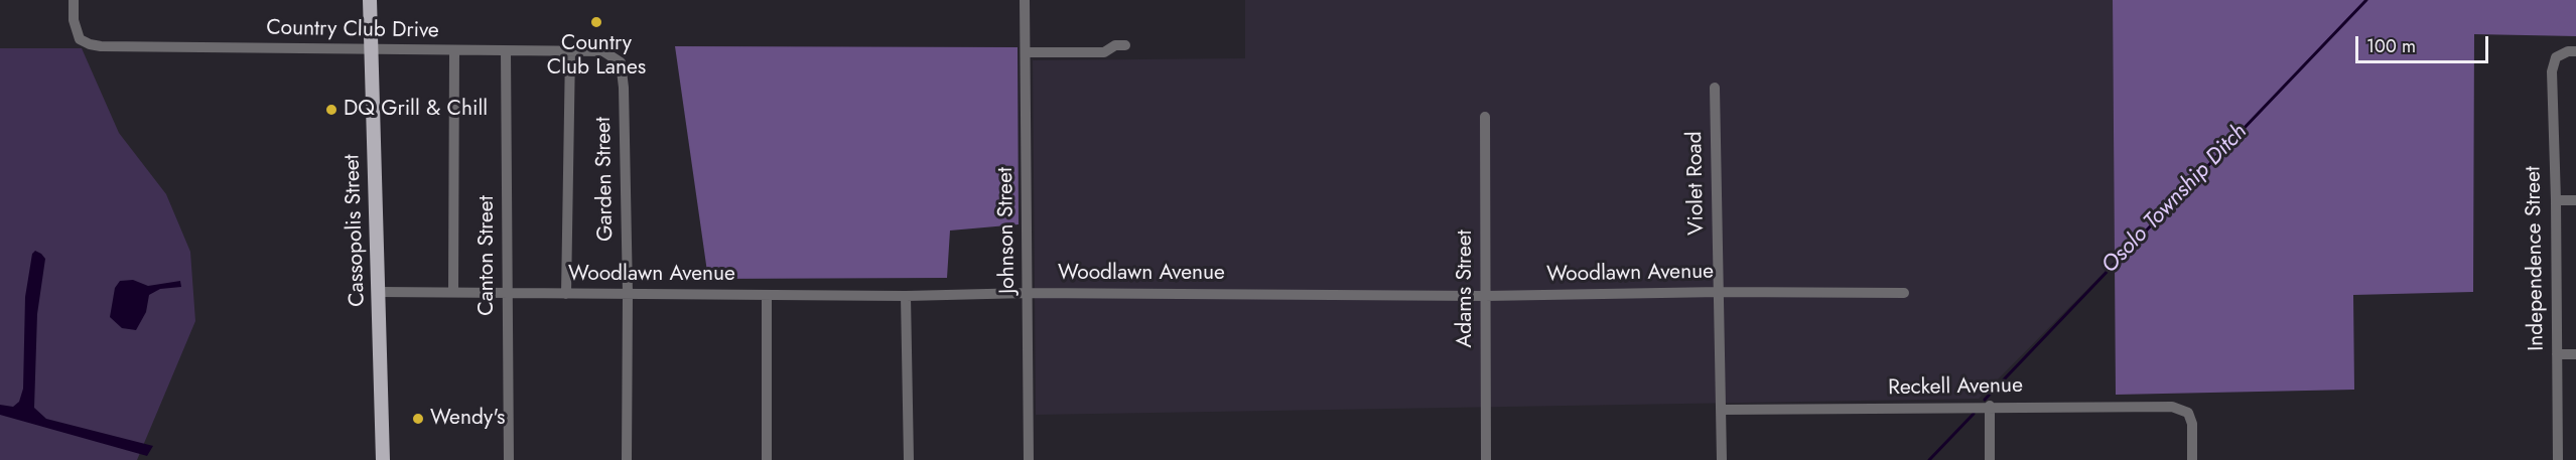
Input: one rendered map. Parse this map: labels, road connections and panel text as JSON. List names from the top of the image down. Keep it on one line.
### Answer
{"streets":{"main road":["Cassopolis Street"],"street":["Country Club Drive","Garden Street","Violet Road","Johnson Street","Canton Street","Independence Street","Woodlawn Avenue","Adams Street","Reckell Avenue"]},"crossings":[["Country Club Drive","Garden Street"],["Country Club Drive","Cassopolis Street"],["Country Club Drive","Canton Street"],["Garden Street","Woodlawn Avenue"],["Violet Road","Woodlawn Avenue"],["Violet Road","Reckell Avenue"],["Cassopolis Street","Woodlawn Avenue"],["Johnson Street","Woodlawn Avenue"],["Canton Street","Woodlawn Avenue"],["Woodlawn Avenue","Adams Street"]],"water":["Osolo Township Ditch"],"places":["Country Club Lanes","DQ Grill & Chill","Wendy's"],"scale_bar":"100 m"}
